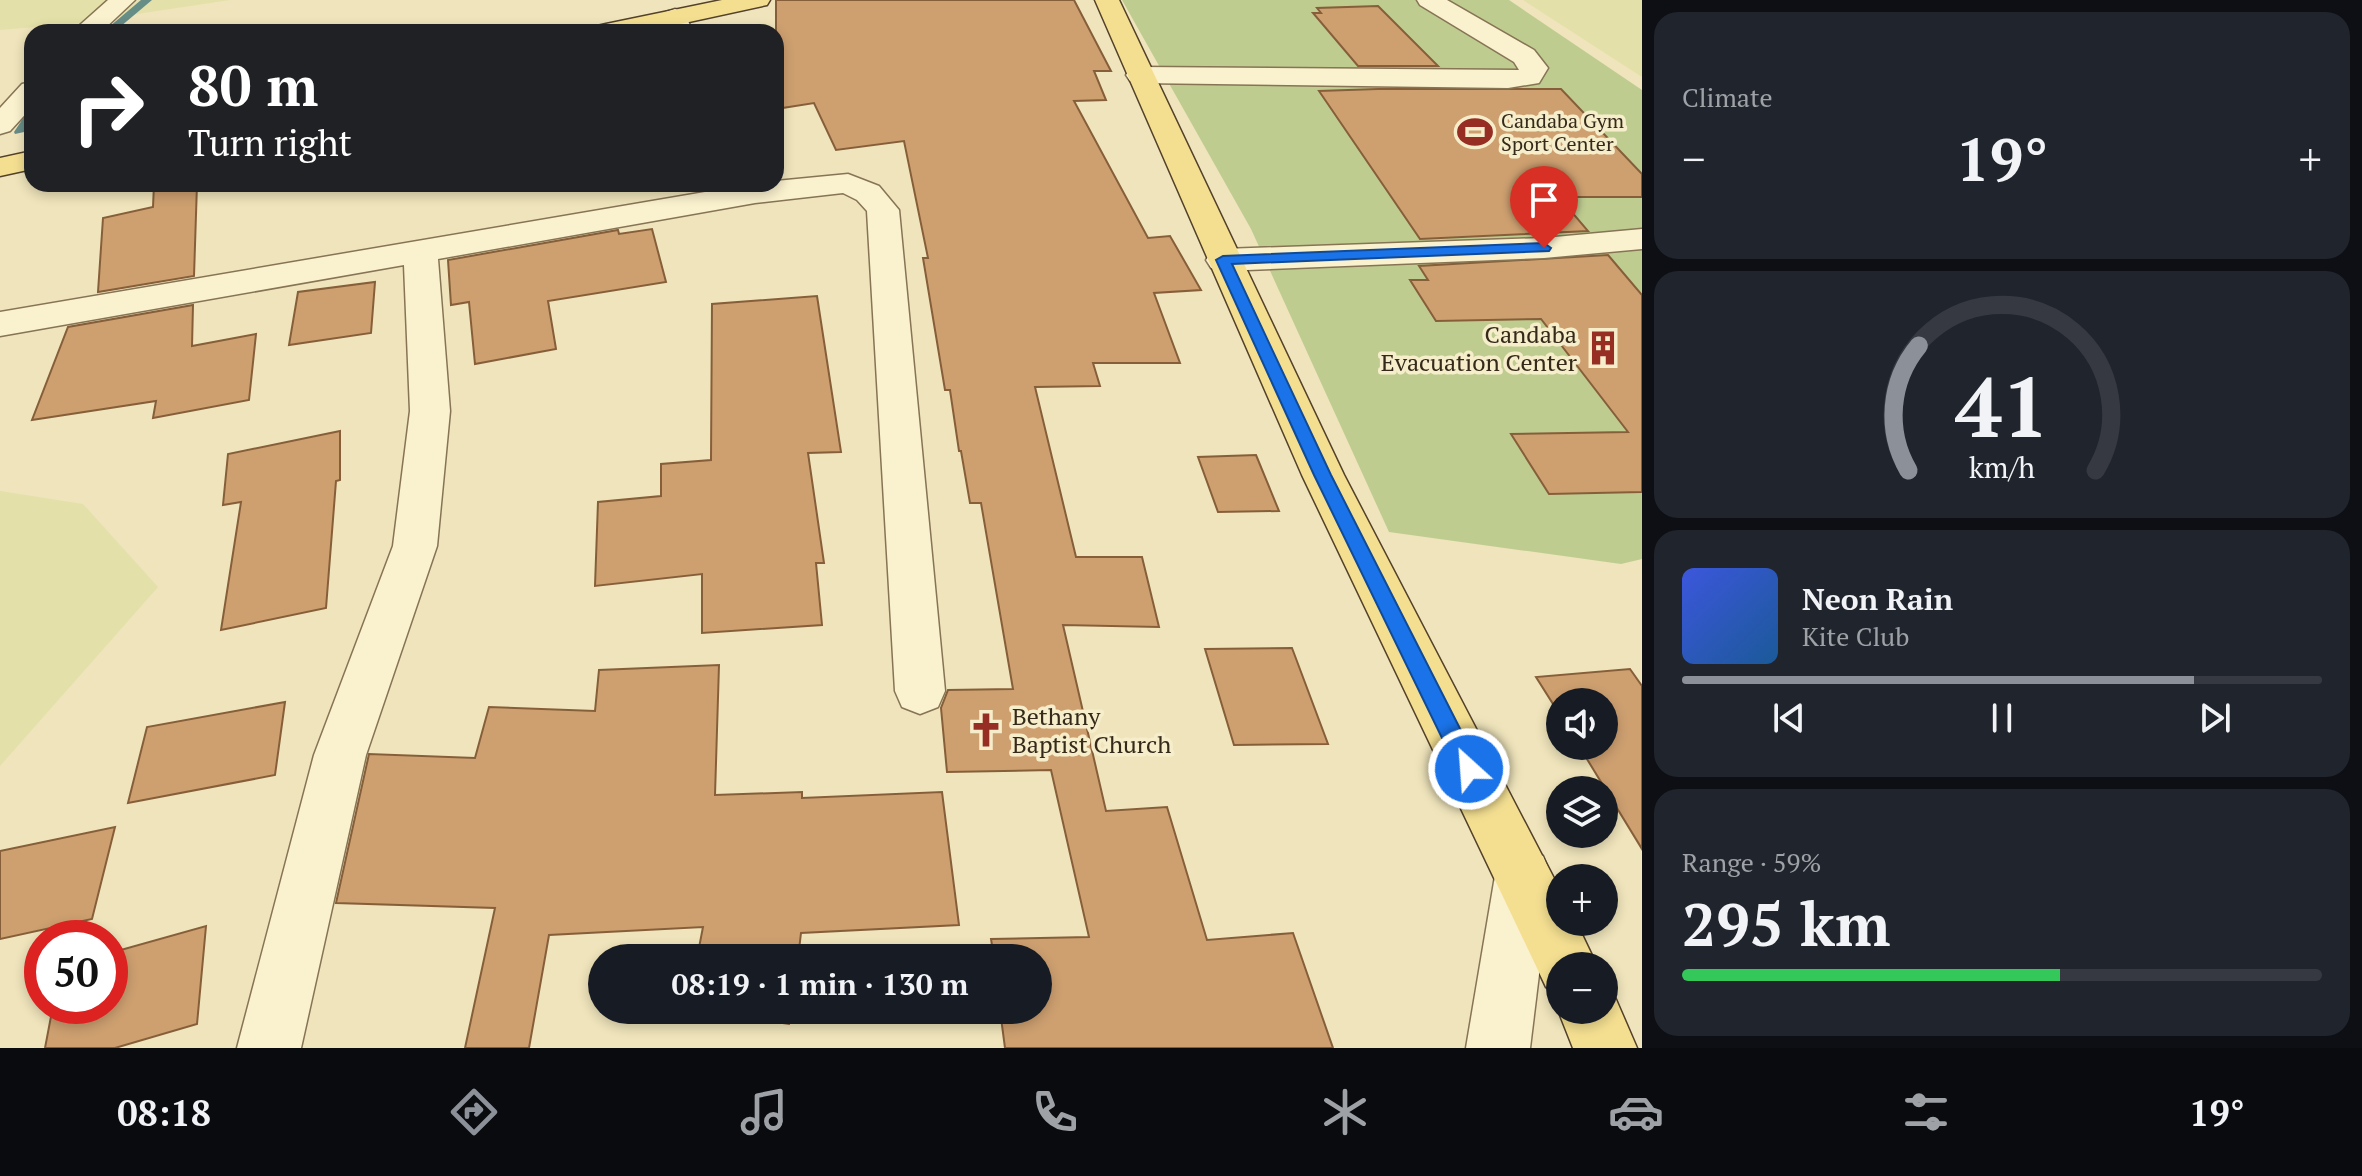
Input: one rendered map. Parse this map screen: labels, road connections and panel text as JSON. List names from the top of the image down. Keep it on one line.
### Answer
{"places":{"sports":["Candaba Gym Sport Center"],"building":["Candaba Evacuation Center"],"church":["Bethany Baptist Church"]},"page":{"tile":["Climate",["Range · 59%","295 km"]],"turn":["80 m","Turn right"],"heat":["−","19°","+"],"song":["Neon Rain","Kite Club"],"map_buttons":["+","−"],"limit":"50","trip":"08:19 · 1 min · 130 m","tabs":["08:18","19°"],"gauge":["41","km/h"]}}
